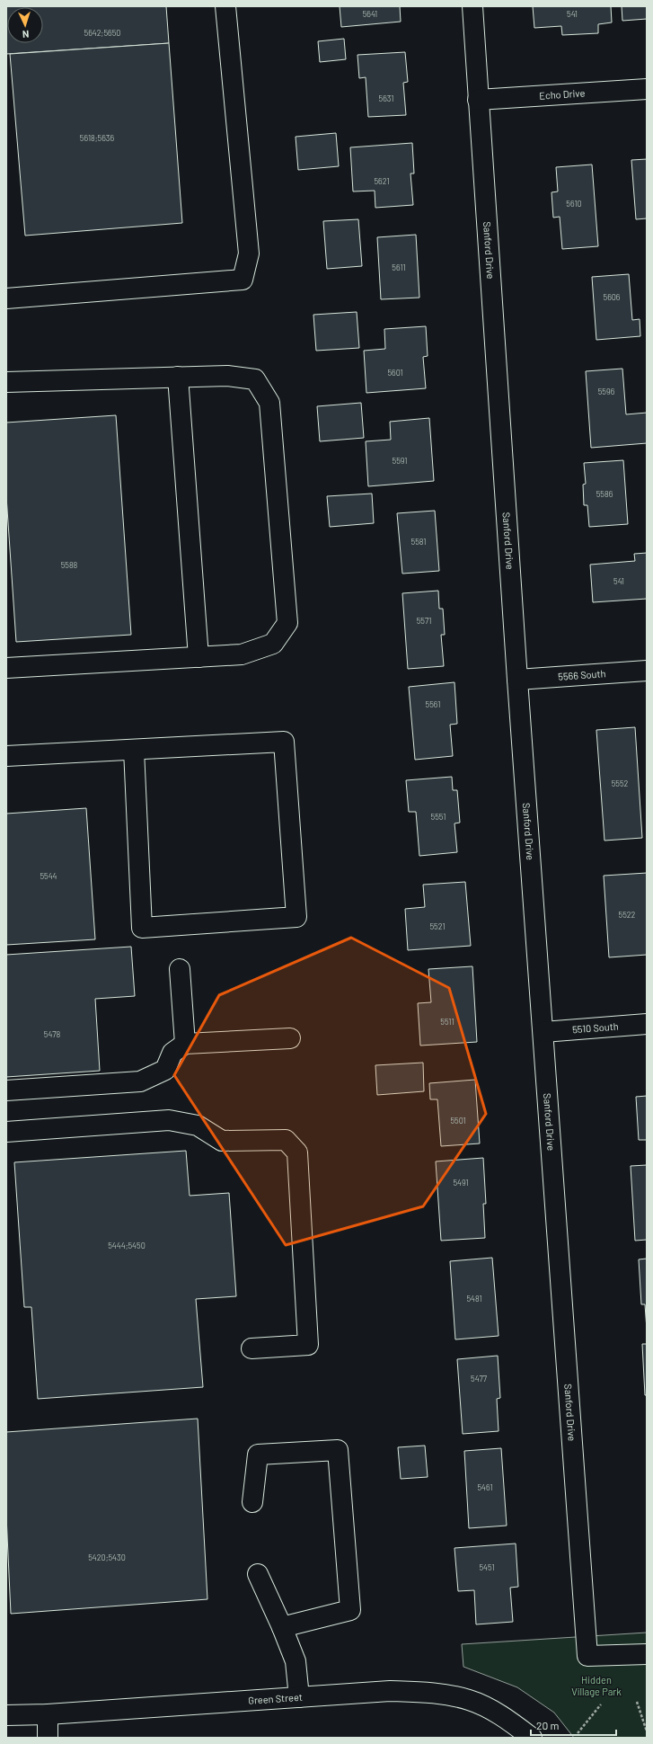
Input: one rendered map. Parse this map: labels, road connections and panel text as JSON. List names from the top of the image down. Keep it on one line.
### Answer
{"streets":{"street":["Echo Drive","Sanford Drive","5566 South","5510 South","Green Street"]},"crossings":[["Echo Drive","Sanford Drive"],["Sanford Drive","5566 South"],["Sanford Drive","5510 South"]],"parks":["Hidden Village Park"],"house_numbers":["5641","541","5642;5650","5631","5618;5636","5621","5610","5611","5606","5601","5596","5591","5586","5581","5588","541","5571","5561","5552","5551","5544","5522","5521","5511","5478","5501","5491","5444;5450","5481","5477","5461","5420;5430","5451"],"scale_bar":"20 m","north":"bottom"}
